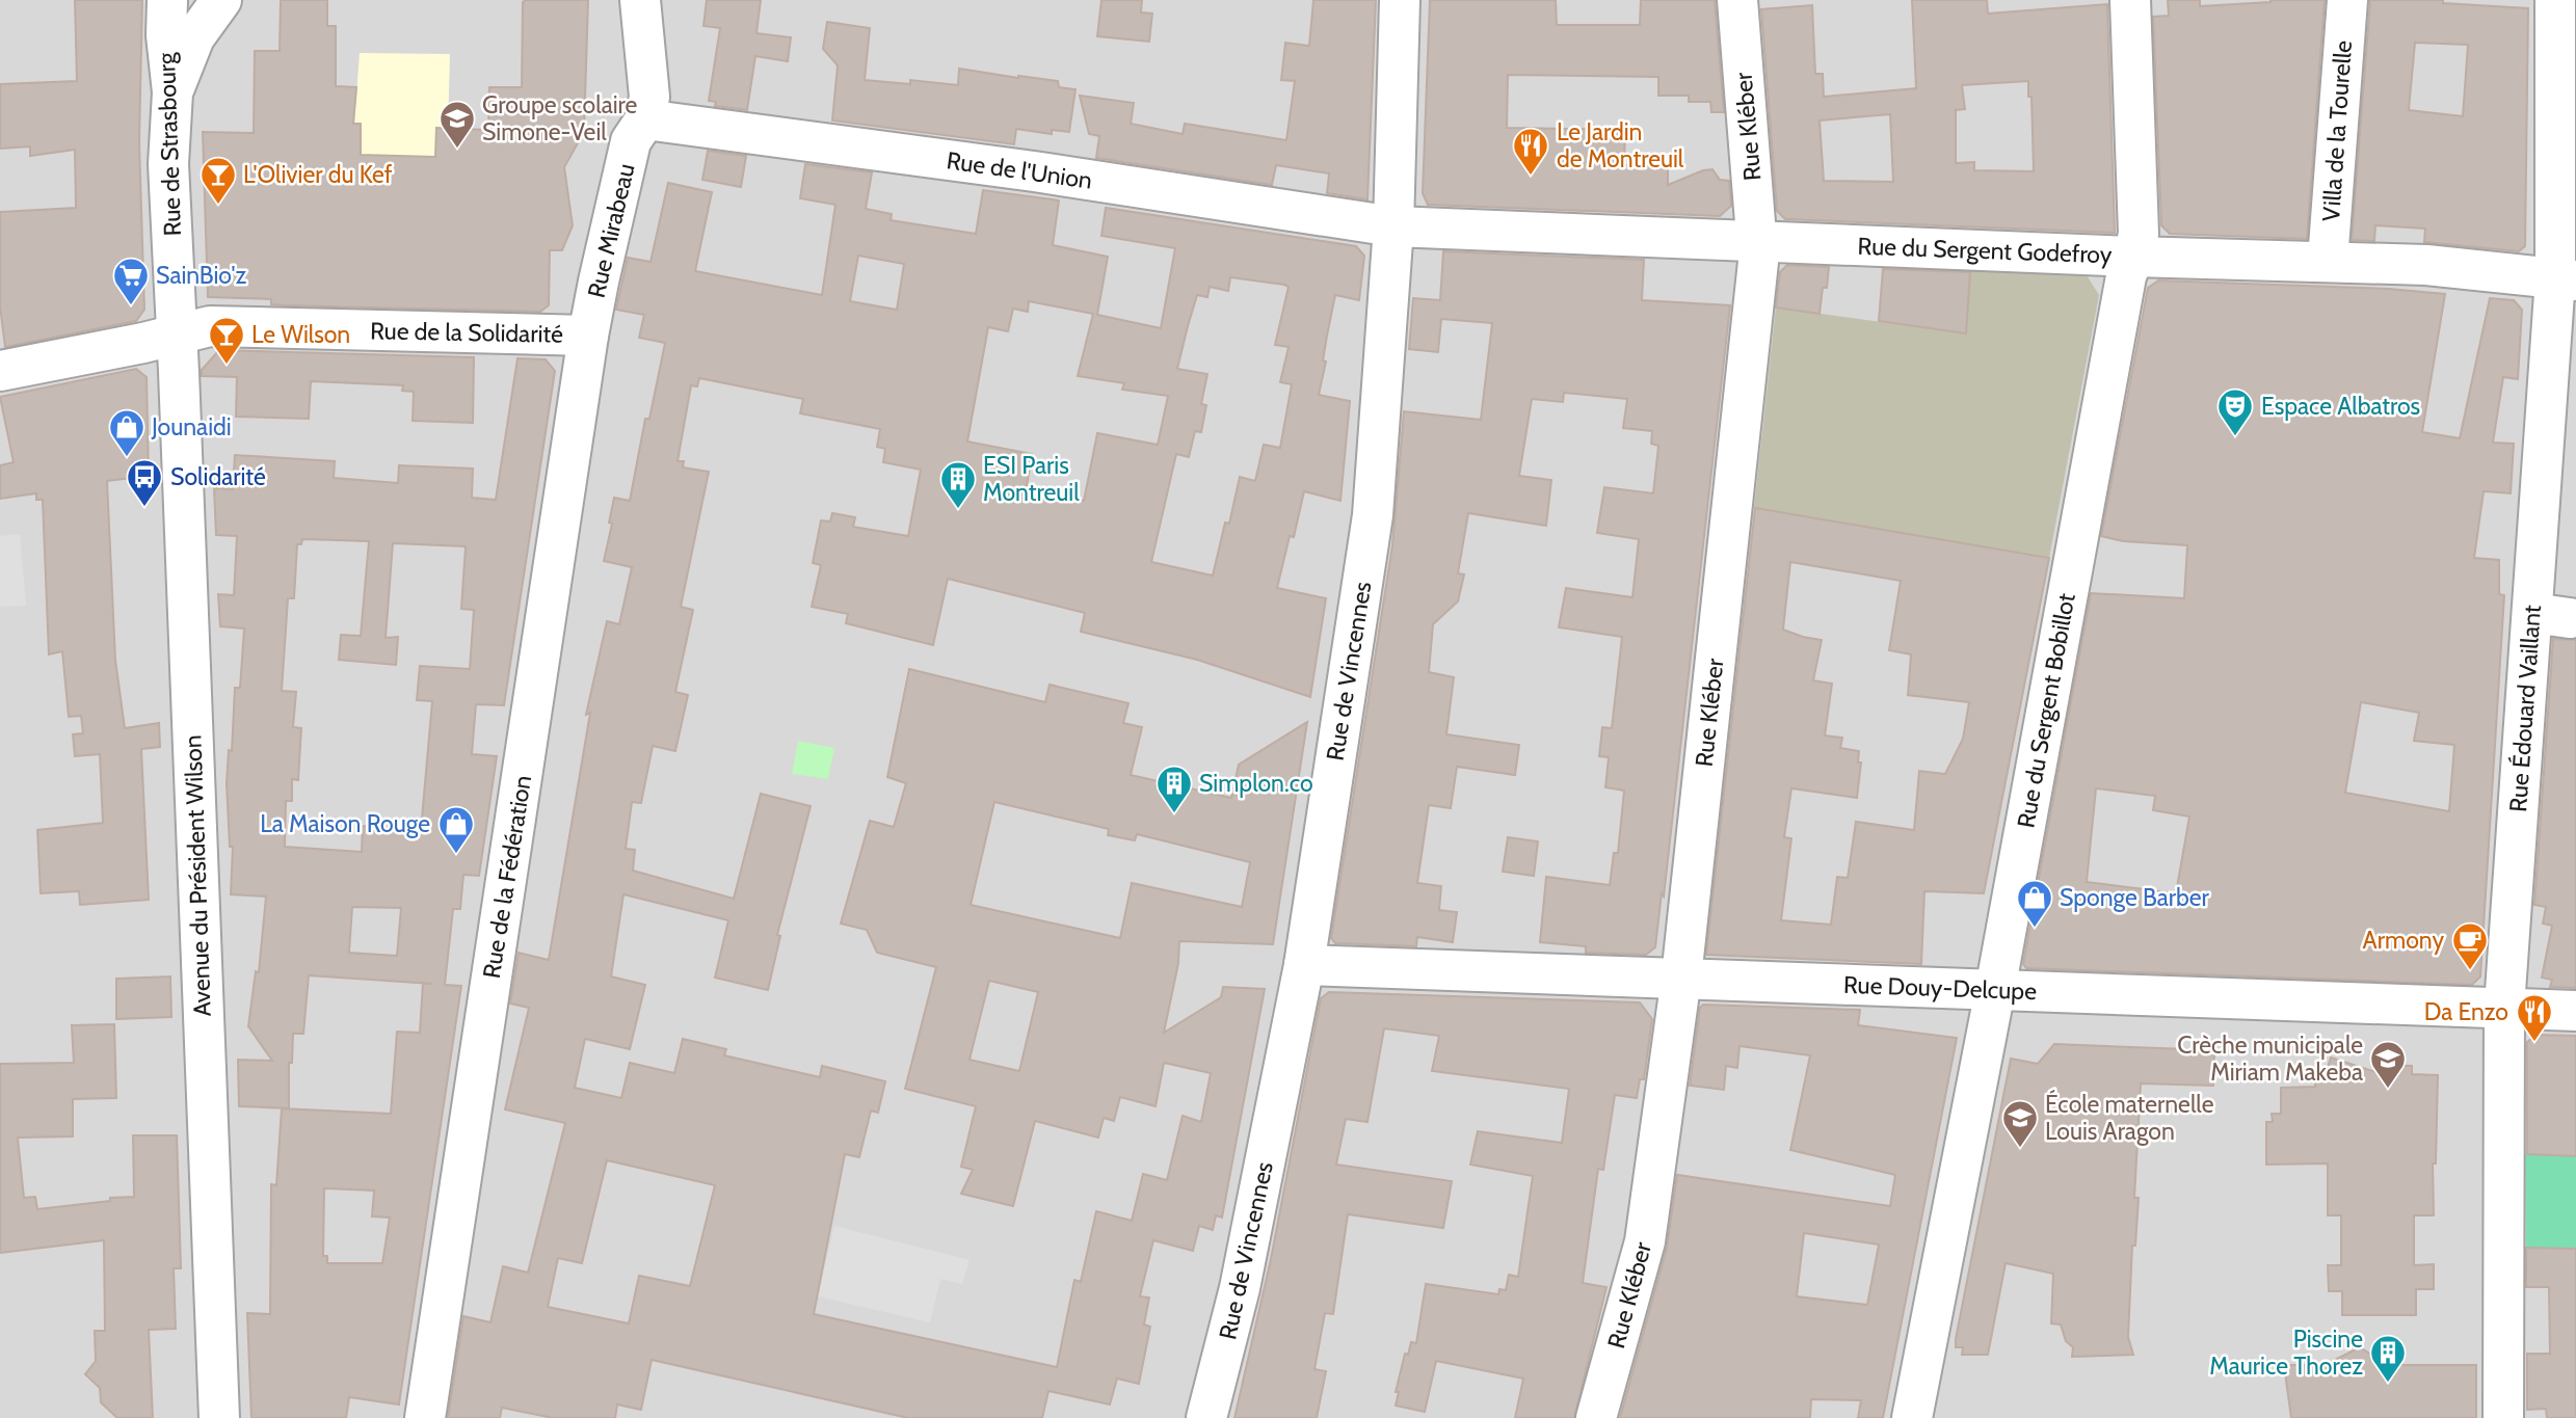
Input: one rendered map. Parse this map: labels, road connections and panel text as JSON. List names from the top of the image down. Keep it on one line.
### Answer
{"streets":{"street":["Rue Kléber","Villa de la Tourelle","Rue de Strasbourg","Rue de l'Union","Rue Mirabeau","Rue du Sergent Godefroy","Rue de la Solidarité","Rue de Vincennes","Rue Édouard Vaillant","Rue du Sergent Bobillot","Avenue du Président Wilson","Rue de la Fédération","Rue Douy-Delcupe"]},"crossings":[["Rue Kléber","Rue du Sergent Godefroy"],["Rue Kléber","Rue Douy-Delcupe"],["Villa de la Tourelle","Rue du Sergent Godefroy"],["Rue de Strasbourg","Rue de la Solidarité"],["Rue de Strasbourg","Avenue du Président Wilson"],["Rue de l'Union","Rue Mirabeau"],["Rue de l'Union","Rue du Sergent Godefroy"],["Rue de l'Union","Rue de Vincennes"],["Rue Mirabeau","Rue de la Solidarité"],["Rue Mirabeau","Rue de la Fédération"],["Rue du Sergent Godefroy","Rue de Vincennes"],["Rue du Sergent Godefroy","Rue Édouard Vaillant"],["Rue du Sergent Godefroy","Rue du Sergent Bobillot"],["Rue de la Solidarité","Avenue du Président Wilson"],["Rue de la Solidarité","Rue de la Fédération"],["Rue de Vincennes","Rue Douy-Delcupe"],["Rue Édouard Vaillant","Rue Douy-Delcupe"],["Rue du Sergent Bobillot","Rue Douy-Delcupe"]],"places":{"school or university":["Groupe scolaire Simone-Veil","Crèche municipale Miriam Makeba","École maternelle Louis Aragon"],"restaurant":["Le Jardin de Montreuil","Da Enzo"],"bar":["L'Olivier du Kef","Le Wilson"],"supermarket":["SainBio'z"],"theatre":["Espace Albatros"],"shop":["Jounaidi","La Maison Rouge","Sponge Barber"],"bus stop":["Solidarité"],"building":["ESI Paris Montreuil","Simplon.co","Piscine Maurice Thorez"],"cafe":["Armony"]}}
